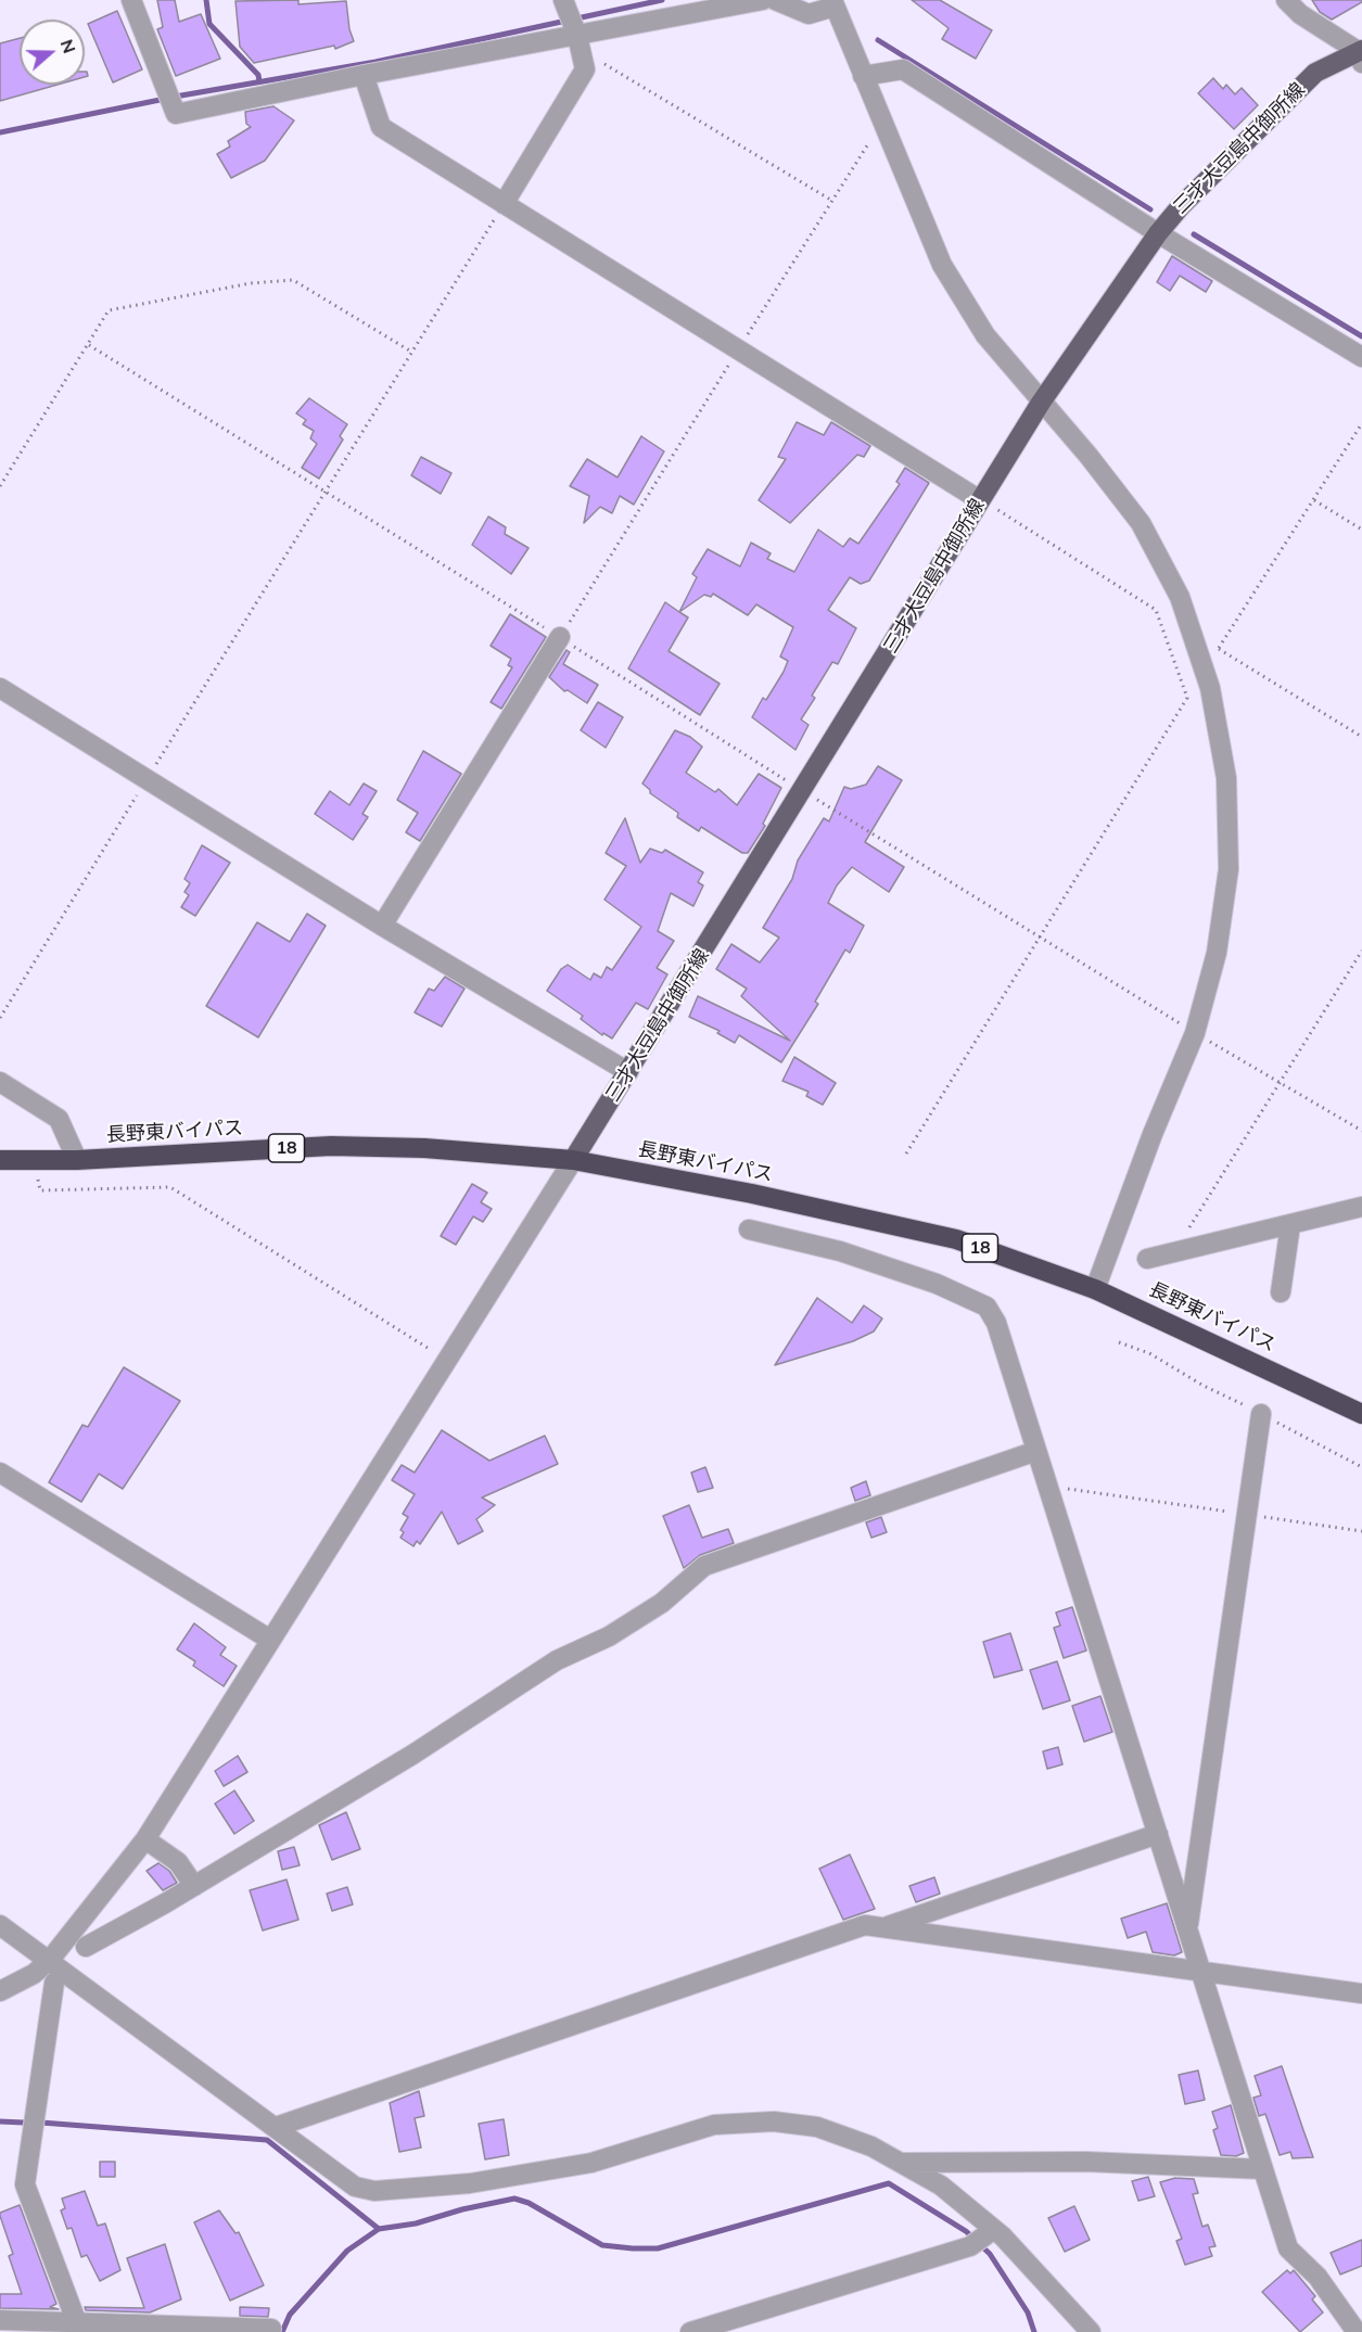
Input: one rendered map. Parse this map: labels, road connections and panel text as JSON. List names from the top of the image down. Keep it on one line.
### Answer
{"streets":{"highway":["長野東バイパス","18"],"main road":["三才大豆島中御所線"]},"crossings":[["三才大豆島中御所線","長野東バイパス"]],"north":"right"}
